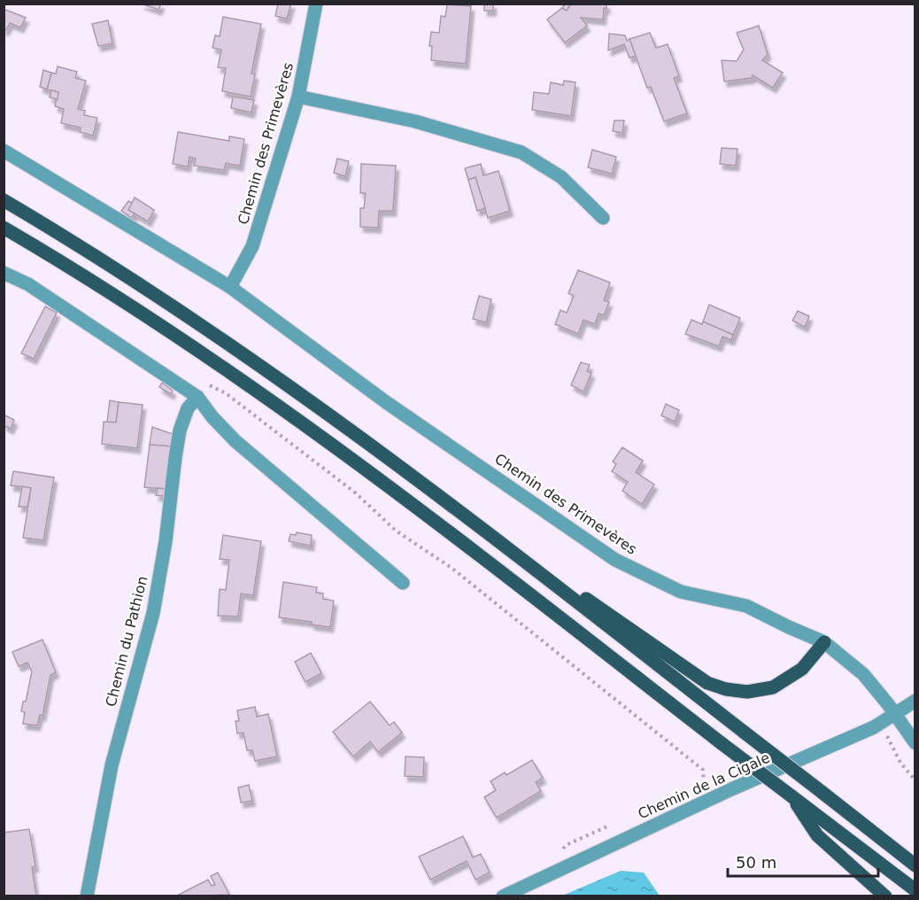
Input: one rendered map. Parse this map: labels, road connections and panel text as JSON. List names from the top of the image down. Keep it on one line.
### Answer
{"streets":{"street":["Chemin des Primevères","Chemin du Pathion","Chemin de la Cigale"]},"crossings":[["Chemin des Primevères","Chemin de la Cigale"]],"scale_bar":"50 m"}
